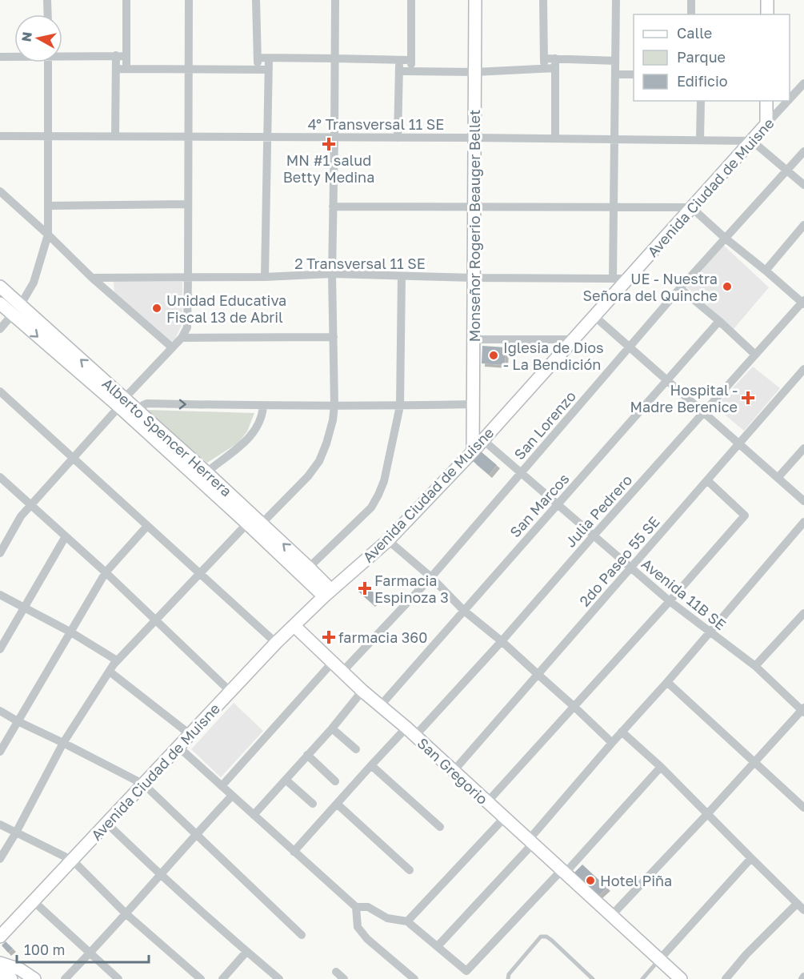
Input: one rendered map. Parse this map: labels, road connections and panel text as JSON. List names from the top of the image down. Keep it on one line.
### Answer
{"streets":{"street":["4° Transversal 11 SE","Avenida Ciudad de Muisne","Monseñor Rogerio Beauger Bellet","2 Transversal 11 SE","San Lorenzo","Alberto Spencer Herrera","San Marcos","Julia Pedrero","2do Paseo 55 SE","Avenida 11B SE","San Gregorio"]},"crossings":[["4° Transversal 11 SE","Avenida Ciudad de Muisne"],["4° Transversal 11 SE","Monseñor Rogerio Beauger Bellet"],["Avenida Ciudad de Muisne","Monseñor Rogerio Beauger Bellet"],["Avenida Ciudad de Muisne","2 Transversal 11 SE"],["Avenida Ciudad de Muisne","Alberto Spencer Herrera"],["Avenida Ciudad de Muisne","Avenida 11B SE"],["Avenida Ciudad de Muisne","San Gregorio"],["Monseñor Rogerio Beauger Bellet","2 Transversal 11 SE"],["San Lorenzo","Avenida 11B SE"],["San Lorenzo","San Gregorio"],["San Marcos","Avenida 11B SE"],["San Marcos","San Gregorio"],["Julia Pedrero","Avenida 11B SE"],["Julia Pedrero","San Gregorio"],["2do Paseo 55 SE","Avenida 11B SE"],["2do Paseo 55 SE","San Gregorio"]],"places":{"health":["MN #1 salud Betty Medina","Hospital - Madre Berenice","Farmacia Espinoza 3","farmacia 360"],"other":["UE - Nuestra Señora del Quinche","Unidad Educativa Fiscal 13 de Abril","Iglesia de Dios - La Bendición","Hotel Piña"]},"legend":["Calle","Parque","Edificio"],"scale_bar":"100 m","north":"left"}
